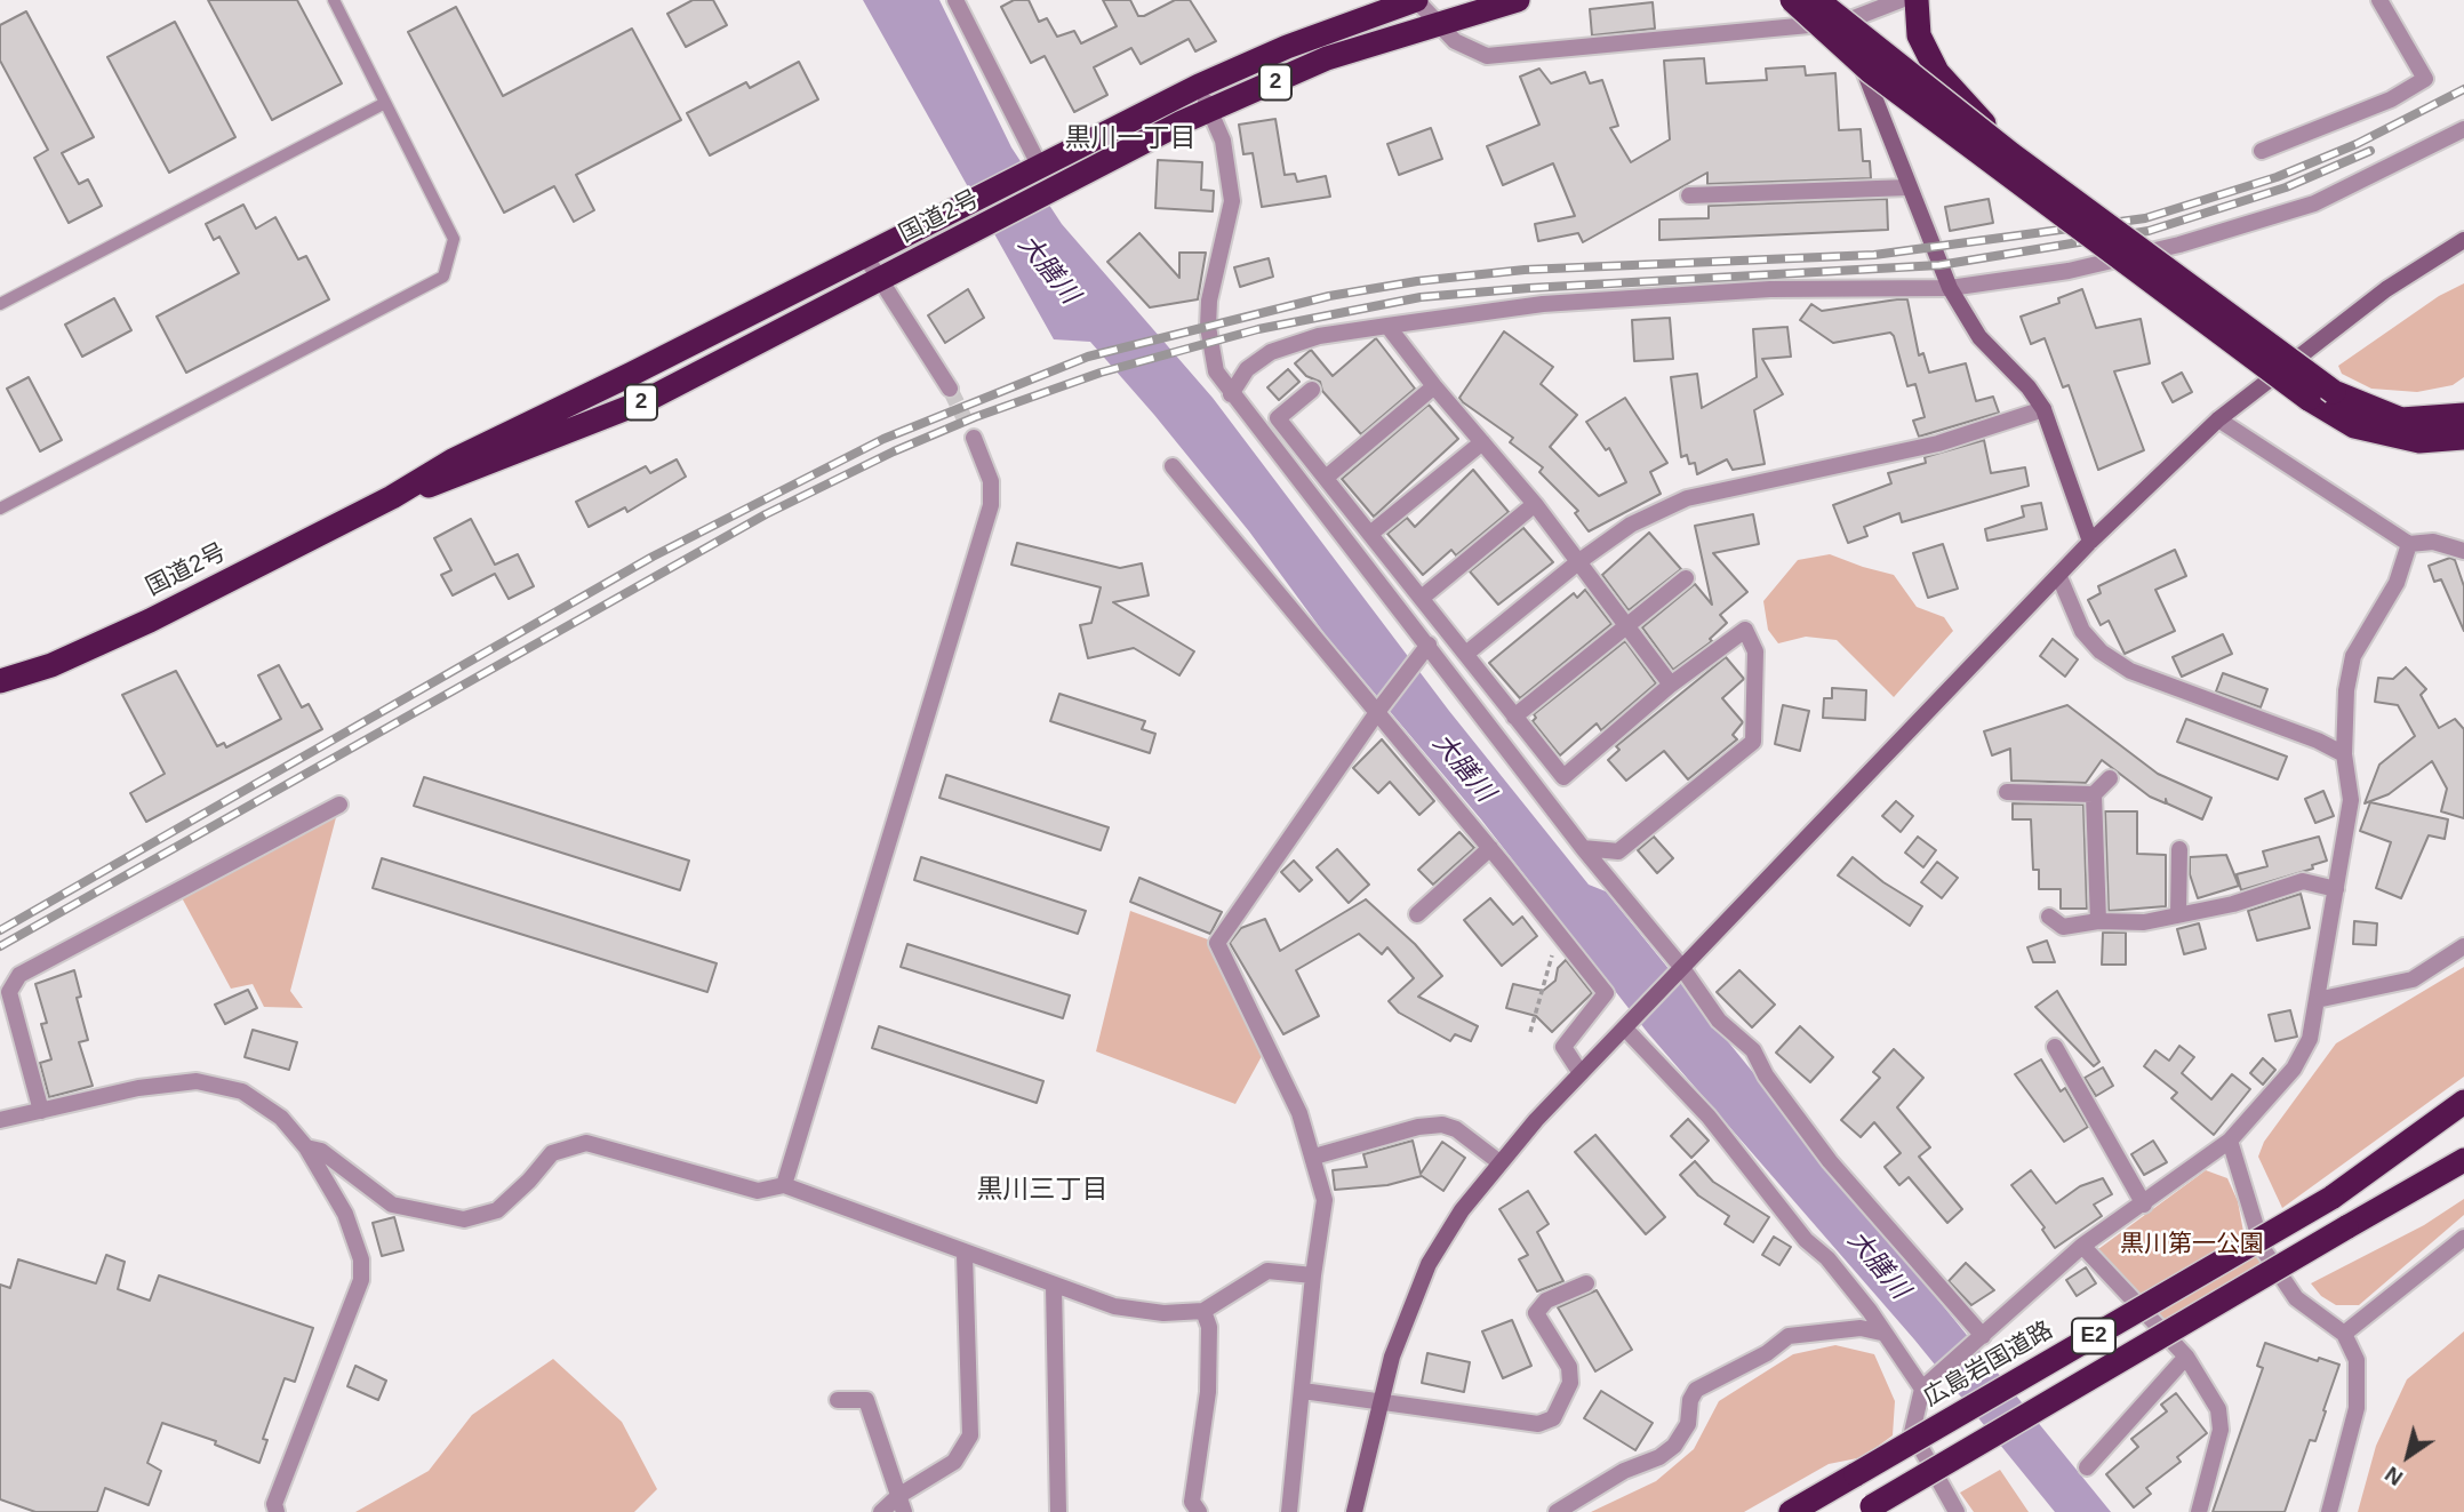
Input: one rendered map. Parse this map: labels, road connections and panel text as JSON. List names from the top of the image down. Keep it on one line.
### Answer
{"streets":{"highway":["2","国道2号","E2","広島岩国道路"]},"districts":["黒川一丁目","黒川三丁目"],"water":["大膳川"],"parks":["黒川第一公園"],"north":"bottom left"}
